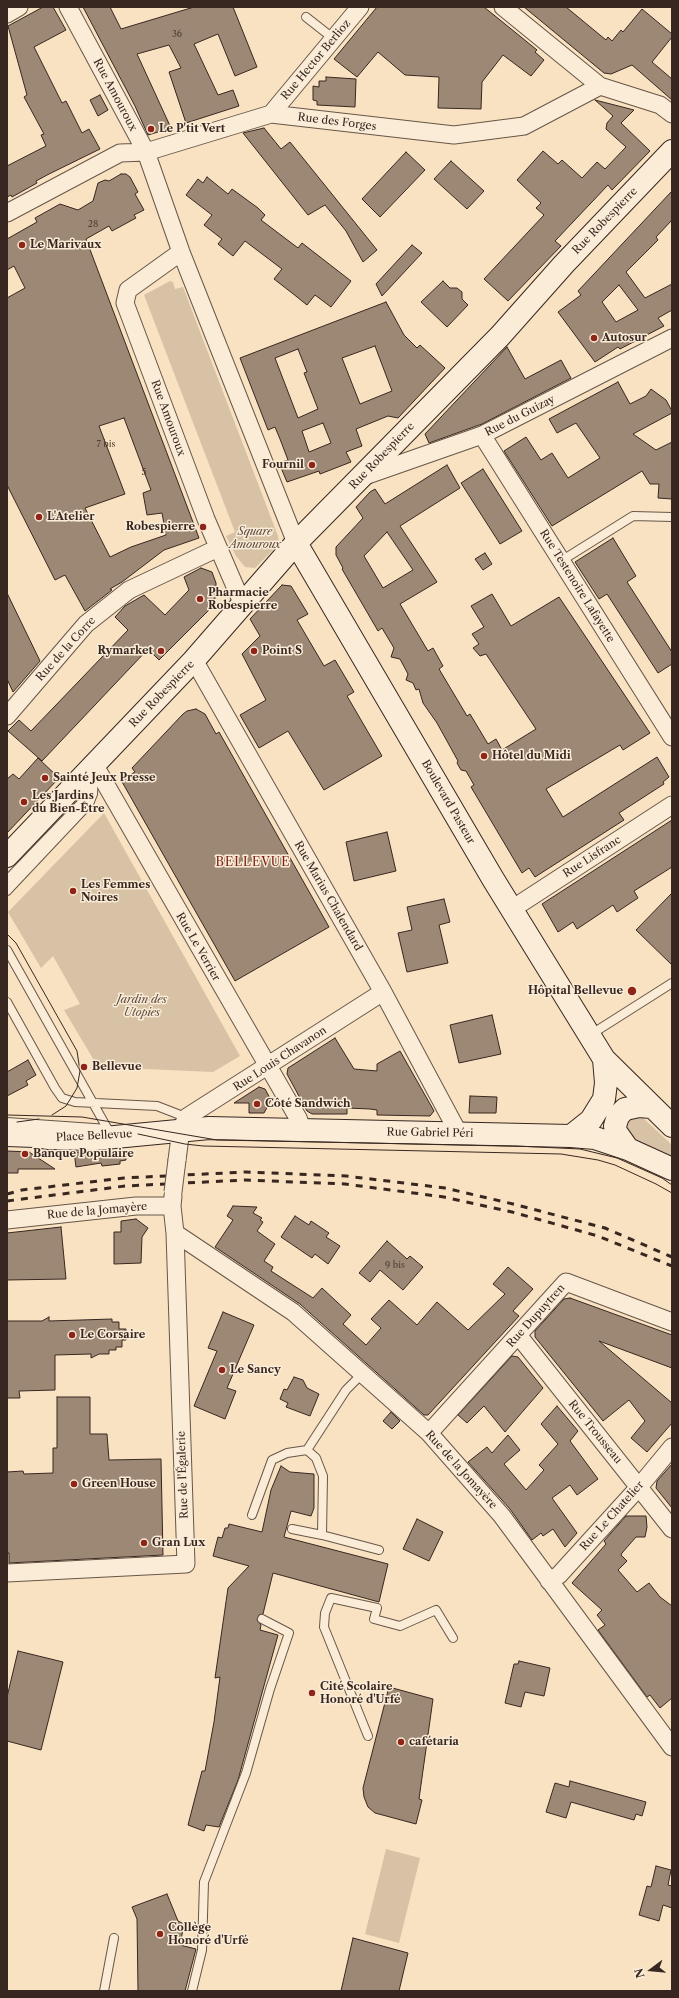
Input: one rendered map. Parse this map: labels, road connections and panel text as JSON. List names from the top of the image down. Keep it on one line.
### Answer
{"streets":{"main road":["Rue Robespierre","Boulevard Pasteur","Rue Gabriel Péri","Place Bellevue"],"street":["Rue Hector Berlioz","Rue Amouroux","Rue des Forges","Rue du Guizay","Rue Testenoire Lafayette","Rue de la Corre","Rue Lisfranc","Rue Marius Chalendard","Rue Le Verrier","Rue Louis Chavanon","Rue de la Jomayère","Rue Dupuytren","Rue Trousseau","Rue de l'Égalerie","Rue Le Chatelier"]},"crossings":[["Rue Hector Berlioz","Rue des Forges"],["Rue Amouroux","Rue des Forges"],["Rue Amouroux","Rue Robespierre"],["Rue Amouroux","Rue de la Corre"],["Rue Amouroux","Boulevard Pasteur"],["Rue Robespierre","Rue du Guizay"],["Rue Robespierre","Boulevard Pasteur"],["Rue Robespierre","Rue Marius Chalendard"],["Rue Robespierre","Rue Le Verrier"],["Rue du Guizay","Rue Testenoire Lafayette"],["Boulevard Pasteur","Rue Lisfranc"],["Boulevard Pasteur","Rue Gabriel Péri"],["Rue Marius Chalendard","Rue Louis Chavanon"],["Rue Marius Chalendard","Rue Gabriel Péri"],["Rue Le Verrier","Rue Louis Chavanon"],["Rue Le Verrier","Rue Gabriel Péri"],["Rue Louis Chavanon","Rue Gabriel Péri"],["Rue Louis Chavanon","Place Bellevue"],["Rue Louis Chavanon","Rue de l'Égalerie"],["Rue Gabriel Péri","Place Bellevue"],["Rue Gabriel Péri","Rue de l'Égalerie"],["Place Bellevue","Rue de l'Égalerie"],["Rue de la Jomayère","Rue Dupuytren"],["Rue de la Jomayère","Rue de l'Égalerie"],["Rue de la Jomayère","Rue Le Chatelier"],["Rue Dupuytren","Rue Trousseau"],["Rue Trousseau","Rue Le Chatelier"]],"districts":["BELLEVUE"],"parks":["Square Amouroux","Jardin des Utopies"],"places":["Le P'tit Vert","Le Marivaux","Autosur","Fournil","L'Atelier","Robespierre","Pharmacie Robespierre","Rymarket","Point S","Hôtel du Midi","Sainté Jeux Presse","Les Jardins du Bien-Être","Les Femmes Noires","Hôpital Bellevue","Bellevue","Côté Sandwich","Banque Populaire","Le Corsaire","Le Sancy","Green House","Gran Lux","Cité Scolaire Honoré d'Urfé","cafétaria","Collège Honoré d'Urfé"],"house_numbers":["36","28","7 bis","5","9 bis"],"north":"left"}
